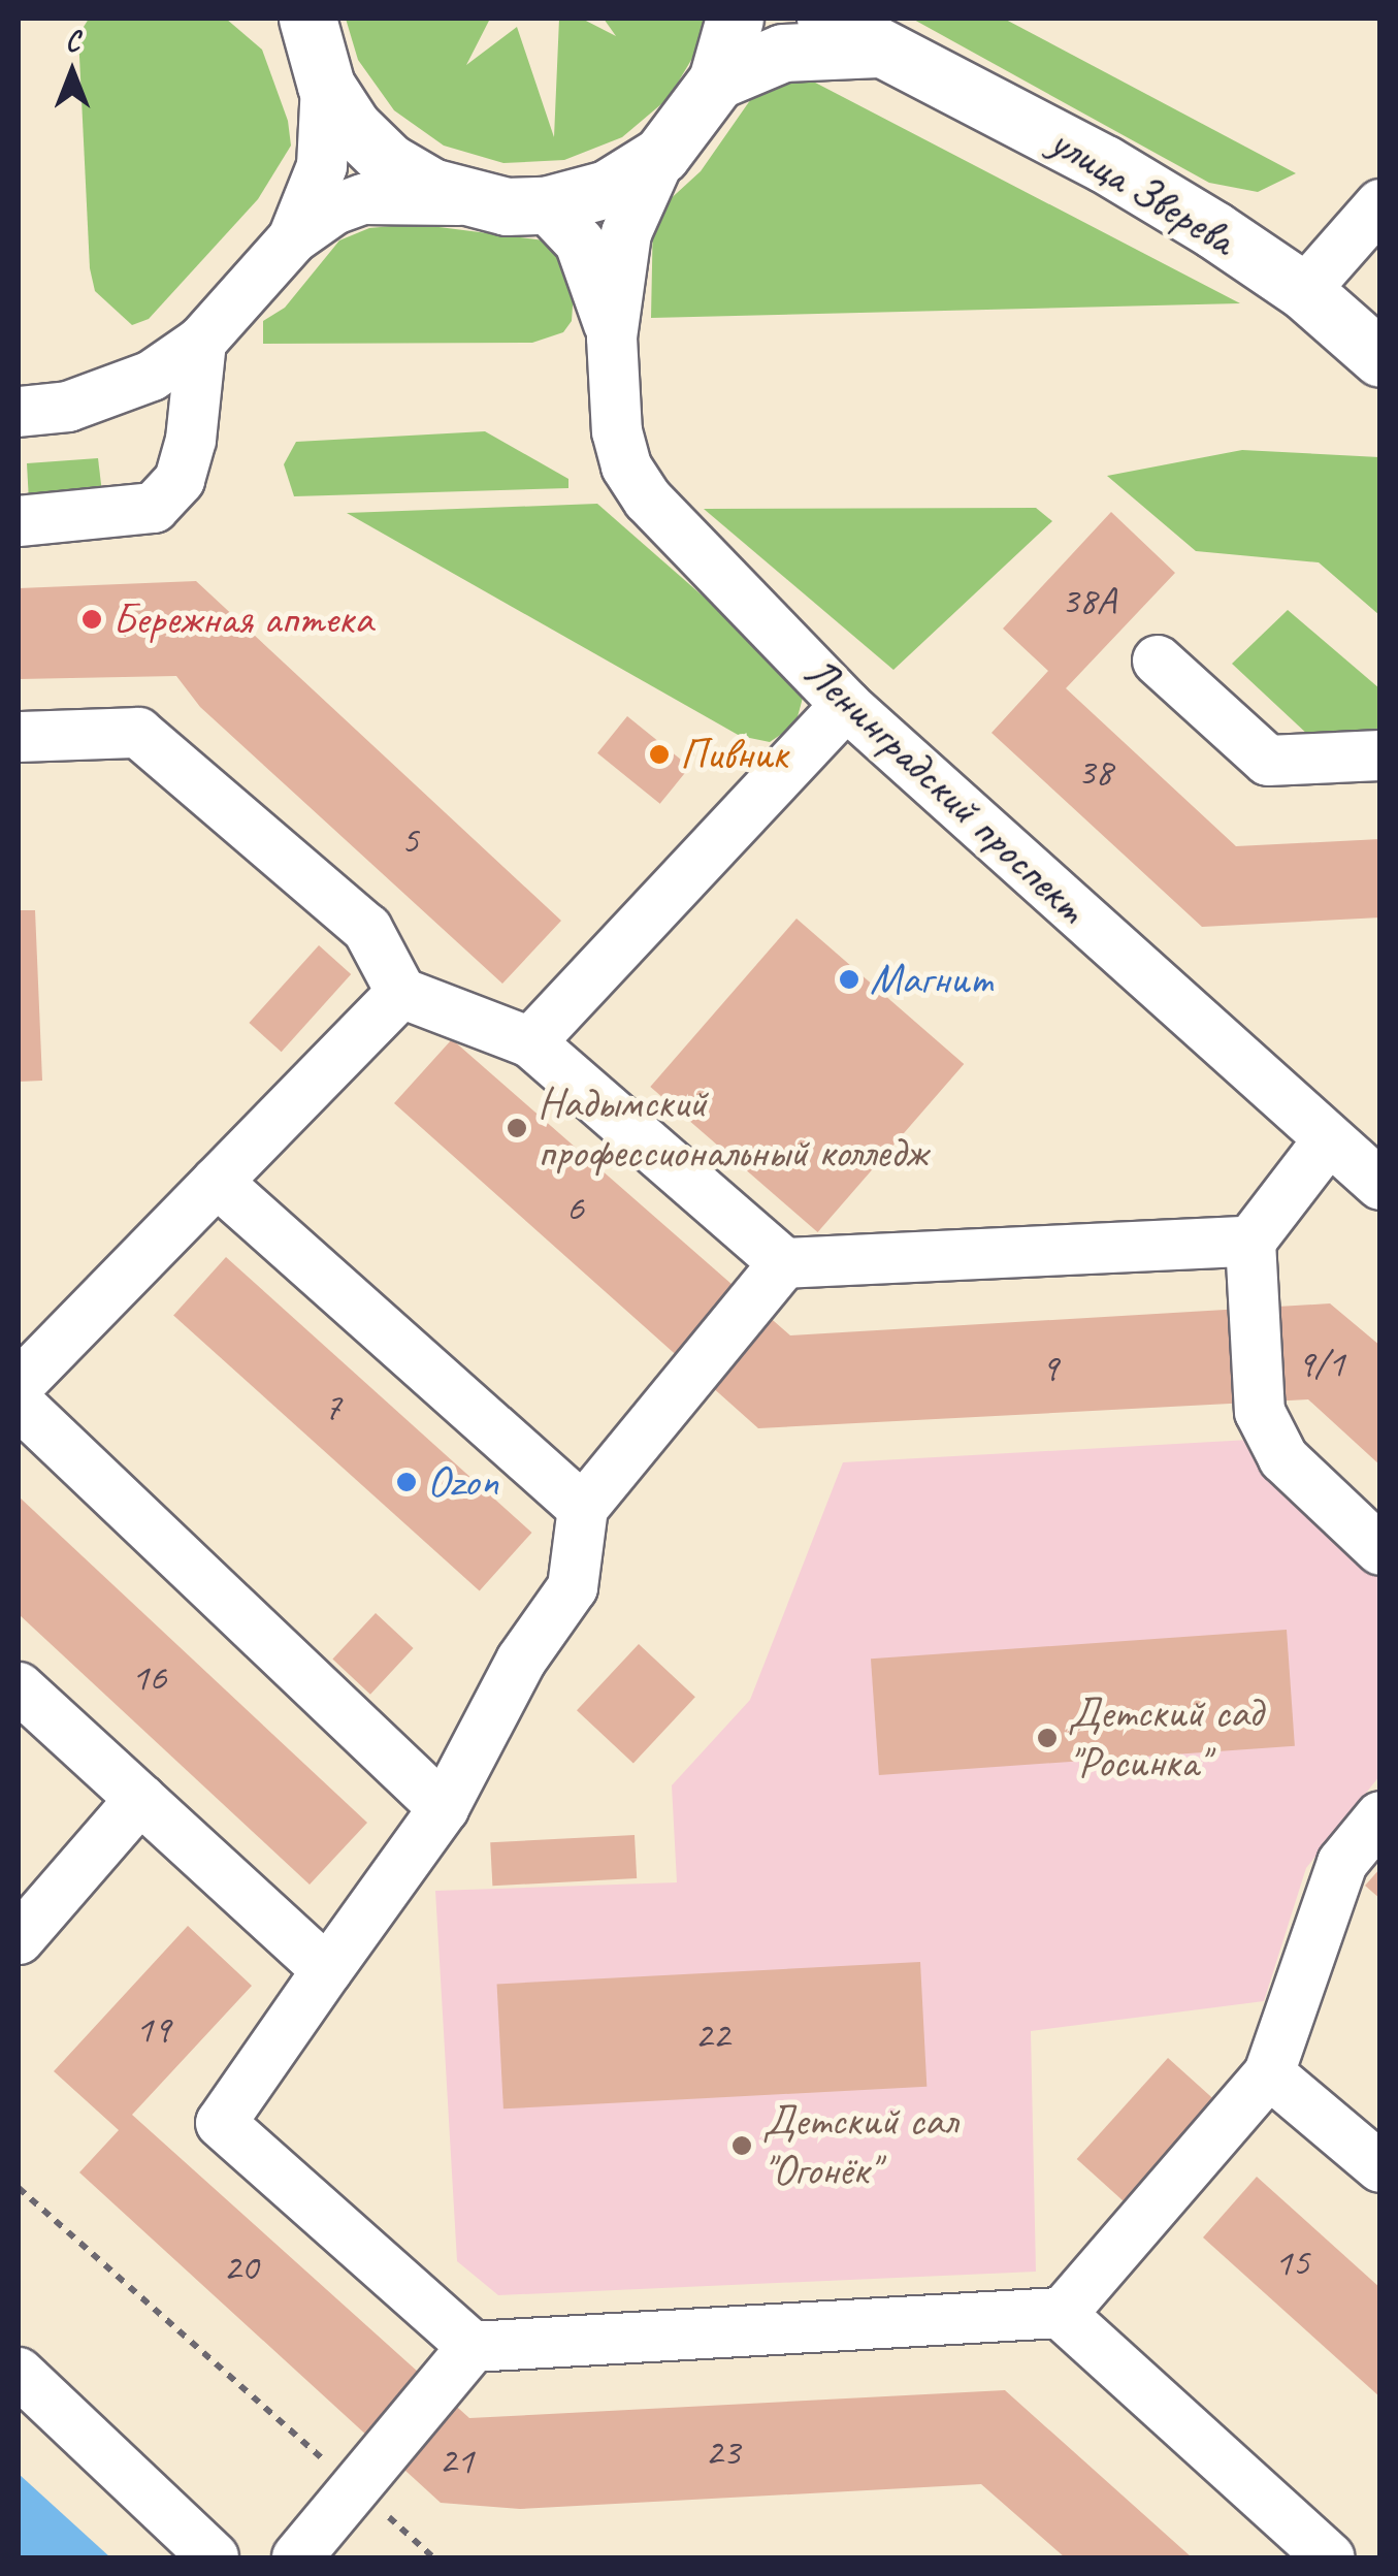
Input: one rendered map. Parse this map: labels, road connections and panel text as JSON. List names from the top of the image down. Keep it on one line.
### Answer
{"streets":{"main road":["улица Зверева"],"street":["Ленинградский проспект"]},"places":["Бережная аптека","Пивник","Магнит","Надымский профессиональный колледж","Ozon","Детский сад \"Росинка\"","Детский сал \"Огонёк\""],"house_numbers":["38А","38","5","6","9/1","9","7","16","19","22","15","20","23","21"],"north":"top"}
